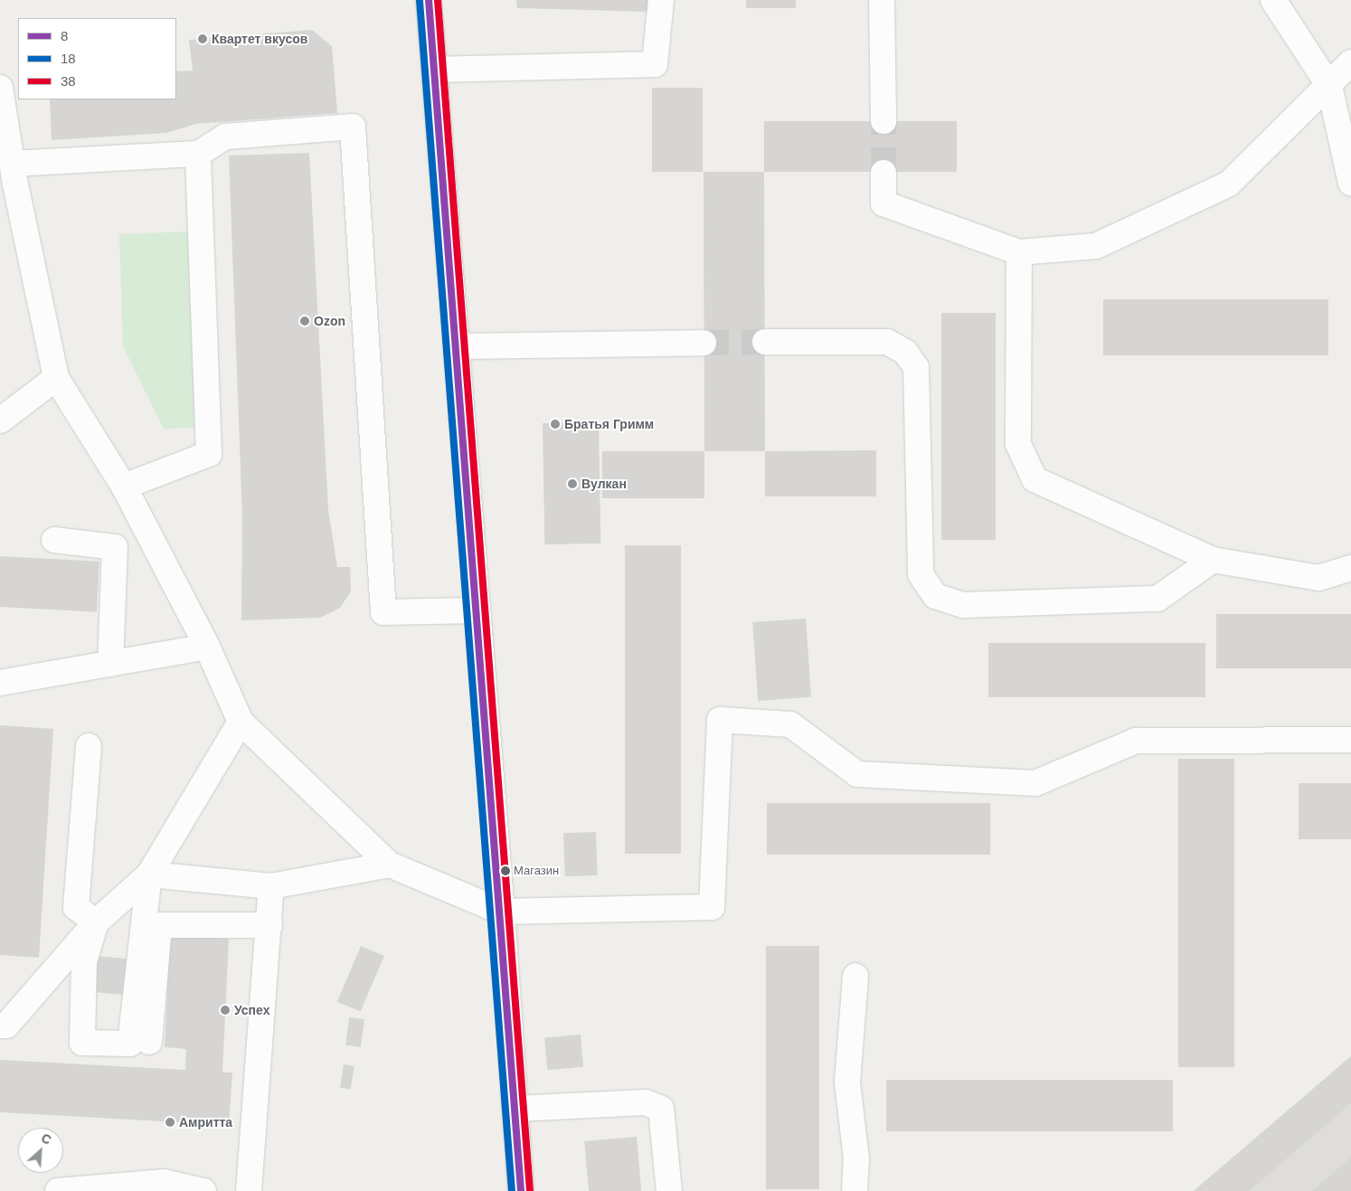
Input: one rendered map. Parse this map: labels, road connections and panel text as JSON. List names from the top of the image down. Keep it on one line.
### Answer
{"places":["Квартет вкусов","Ozon","Братья Гримм","Вулкан","Магазин","Успех","Амритта"],"lines":["transit line 8","transit line 38","transit line 18"],"legend":["8","18","38"],"north":"top right"}
